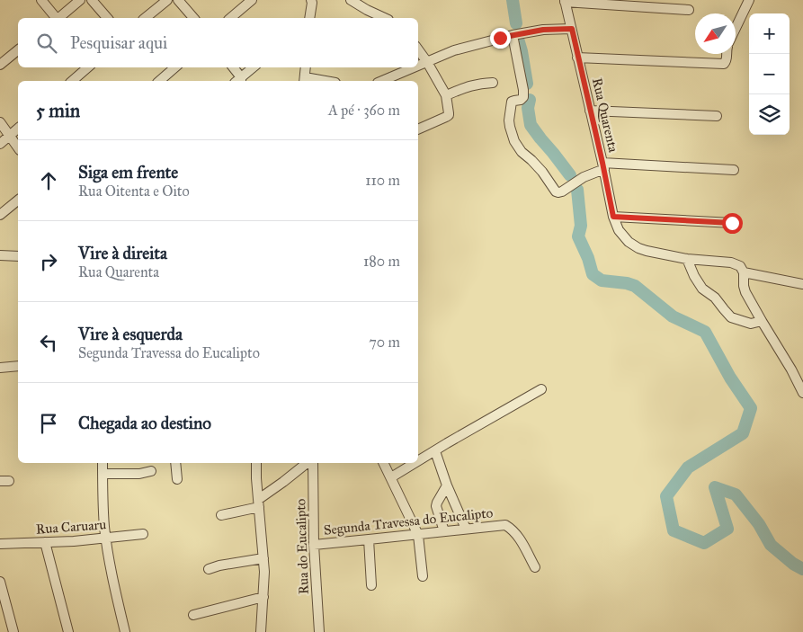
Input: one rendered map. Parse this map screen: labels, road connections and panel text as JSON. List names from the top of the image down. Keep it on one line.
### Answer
{"streets":{"street":["Rua Quarenta","Segunda Travessa do Eucalipto","Rua Caruaru","Rua do Eucalipto"]},"crossings":[["Segunda Travessa do Eucalipto","Rua do Eucalipto"]],"north":"bottom left","page":{"map_buttons":["+","−"],"search":"Pesquisar aqui","heading":["5 min","A pé · 360 m"],"list":[["Siga em frente","Rua Oitenta e Oito","110 m"],["Vire à direita","Rua Quarenta","180 m"],["Vire à esquerda","Segunda Travessa do Eucalipto","70 m"],"Chegada ao destino"]}}
